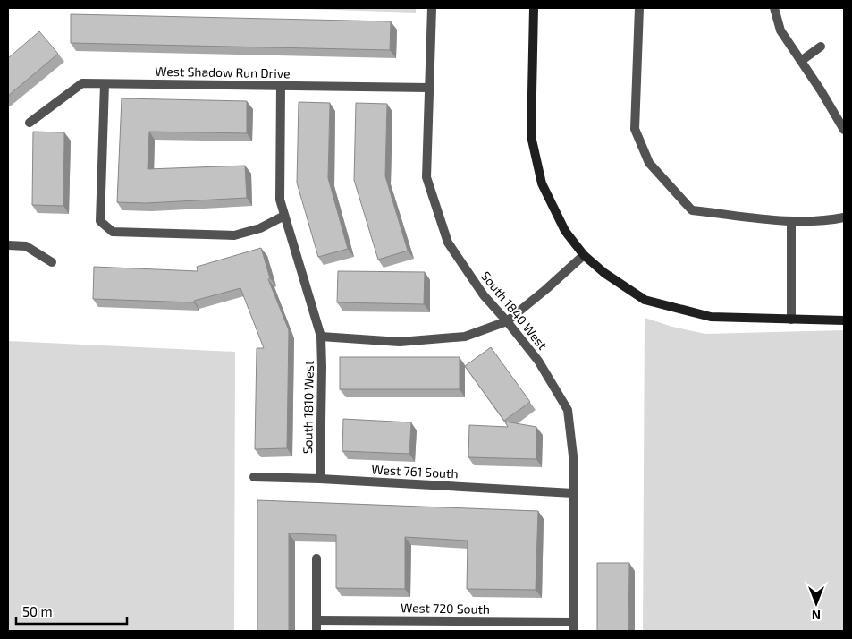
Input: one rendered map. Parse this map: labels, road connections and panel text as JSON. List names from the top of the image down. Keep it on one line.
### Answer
{"streets":{"street":["West Shadow Run Drive","South 1840 West","South 1810 West","West 761 South","West 720 South"]},"crossings":[["West Shadow Run Drive","South 1840 West"],["West Shadow Run Drive","South 1810 West"],["South 1840 West","West 761 South"],["South 1840 West","West 720 South"],["South 1810 West","West 761 South"]],"scale_bar":"50 m","north":"bottom"}
